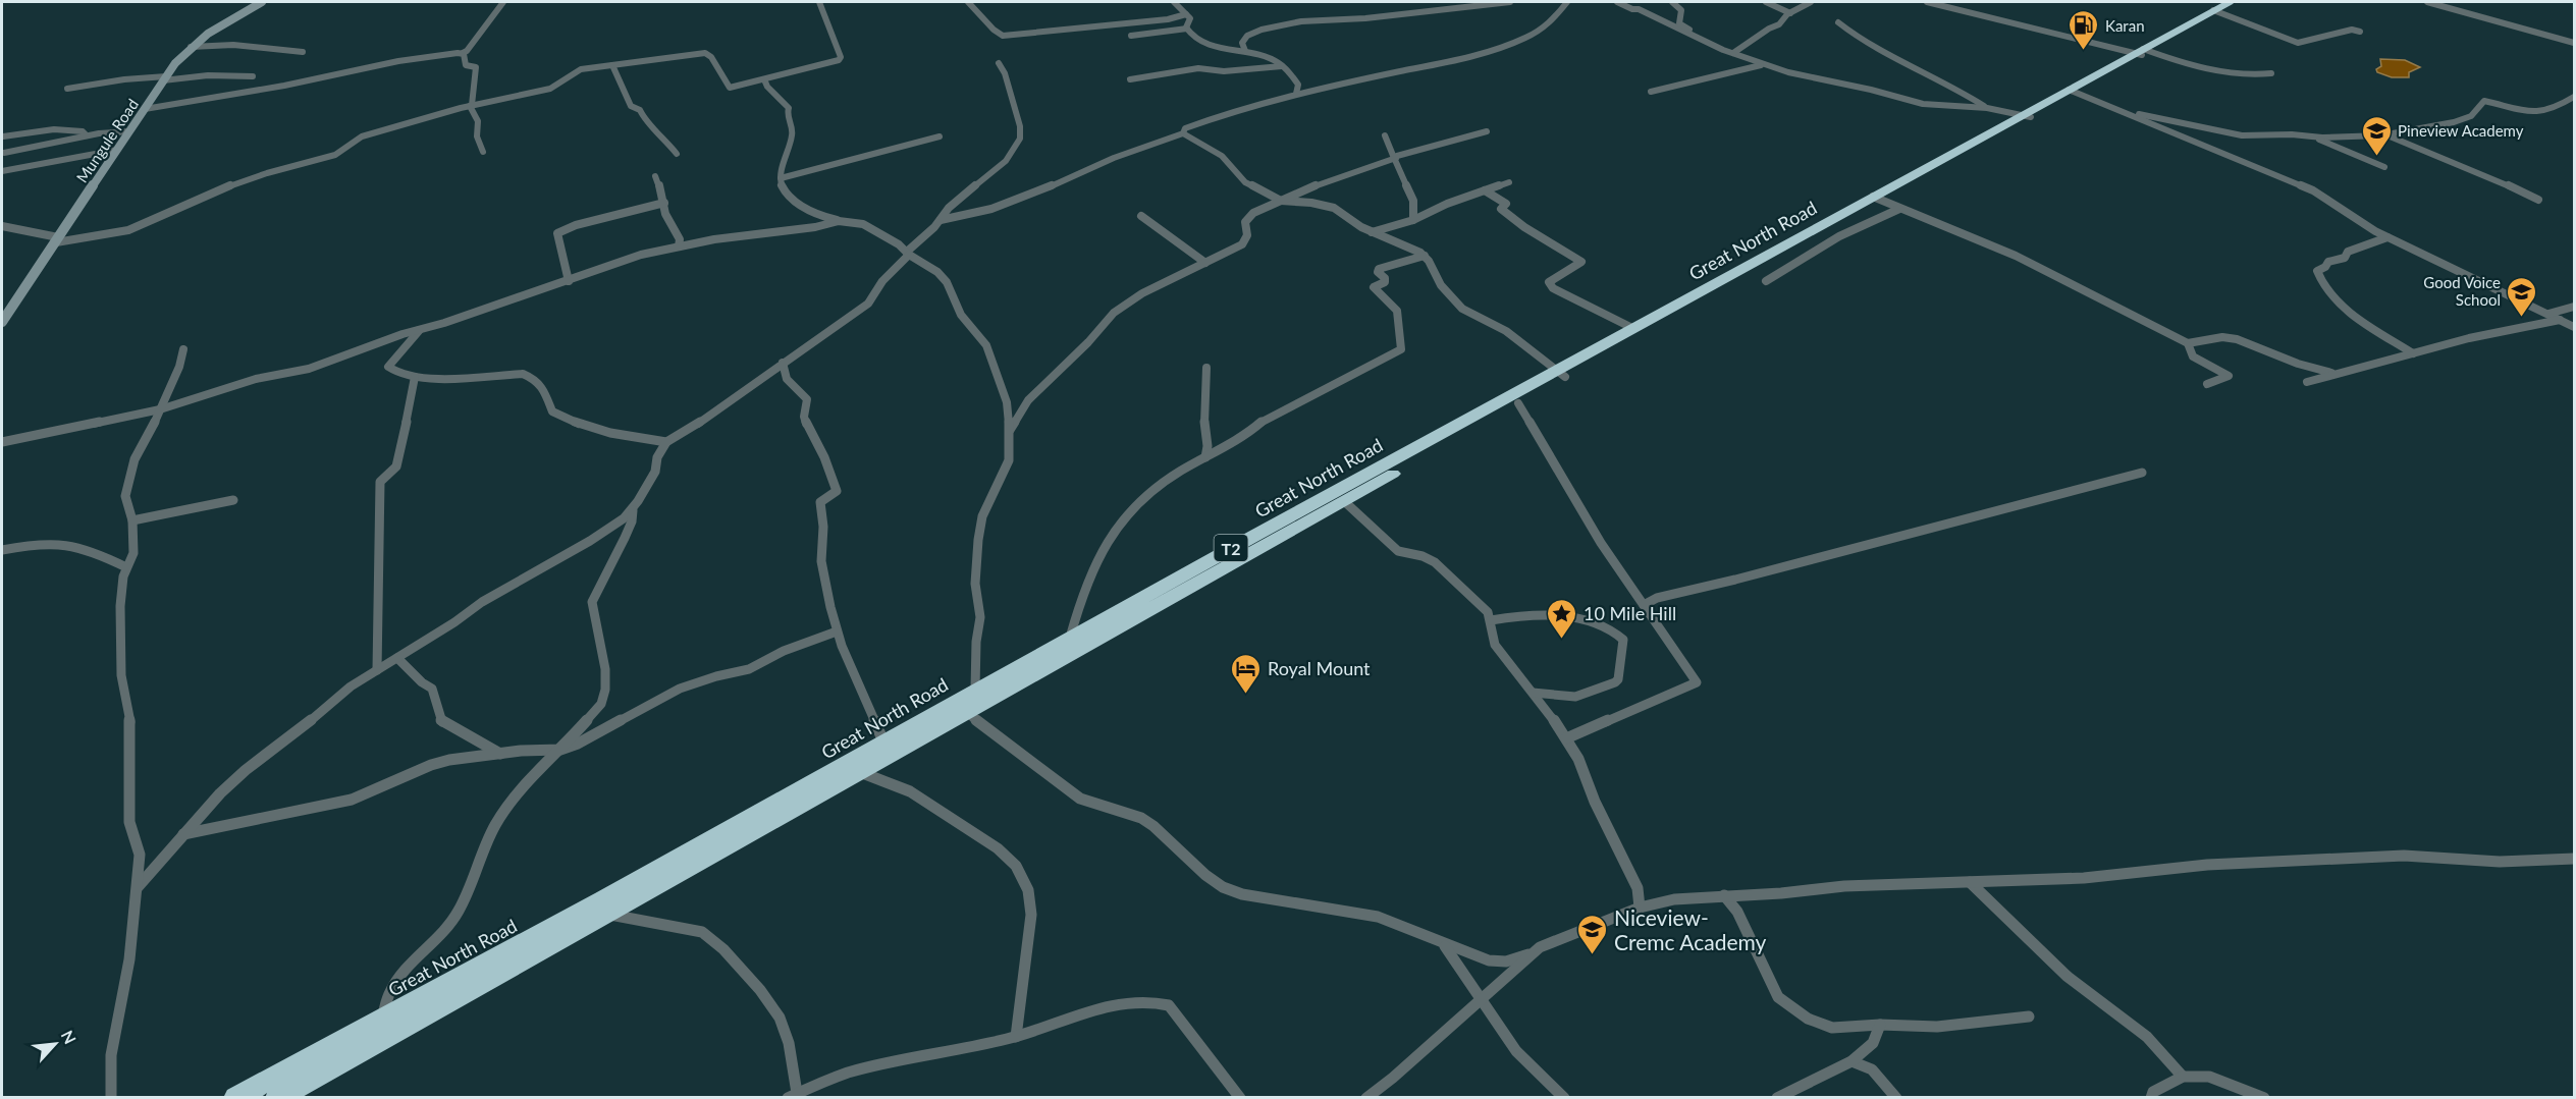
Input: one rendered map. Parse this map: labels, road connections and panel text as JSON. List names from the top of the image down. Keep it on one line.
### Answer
{"streets":{"highway":["Great North Road","T2"],"street":["Mungule Road"]},"places":{"fuel station":["Karan"],"school or university":["Pineview Academy","Good Voice School","Niceview- Cremc Academy"],"place":["10 Mile Hill"],"hotel":["Royal Mount"]},"north":"top right"}
